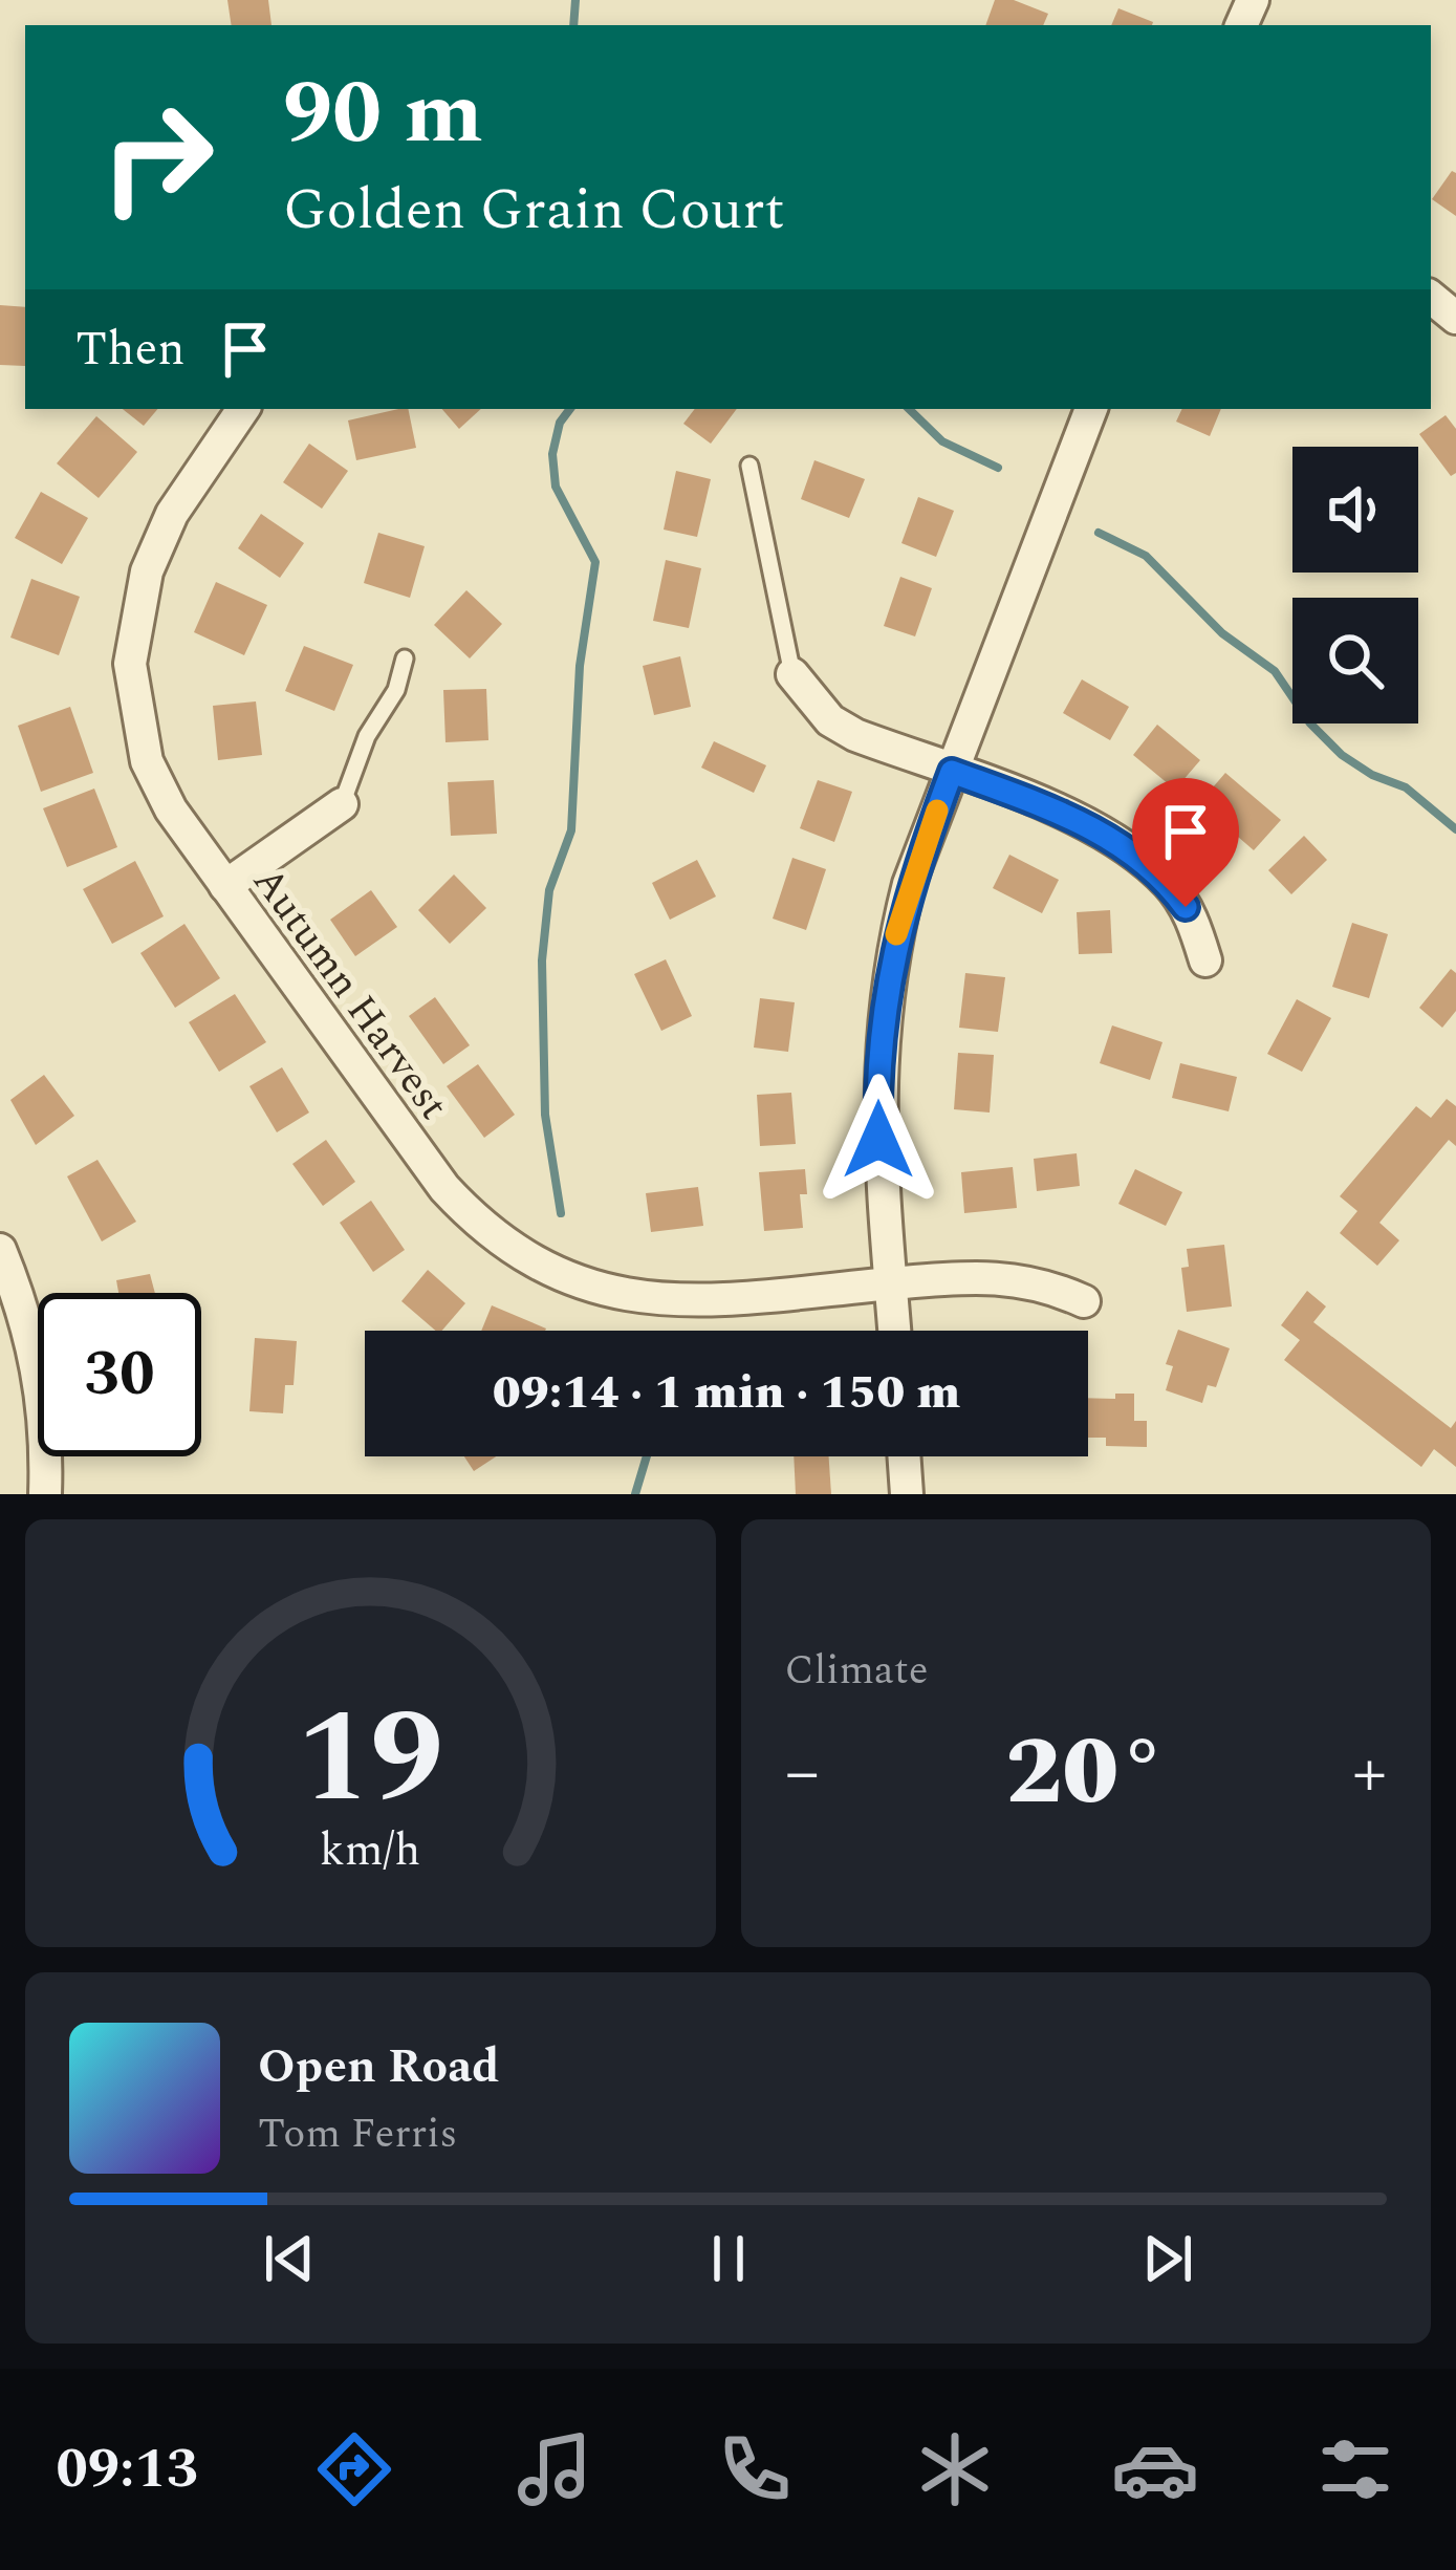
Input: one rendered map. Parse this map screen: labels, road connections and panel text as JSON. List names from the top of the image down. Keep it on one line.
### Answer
{"streets":{"street":["Autumn Harvest"]},"page":{"turn":["90 m","Golden Grain Court"],"then":"Then","limit":"30","trip":"09:14 · 1 min · 150 m","tile":"Climate","heat":["−","20°","+"],"song":["Open Road","Tom Ferris"],"tabs":"09:13","gauge":["19","km/h"]}}
